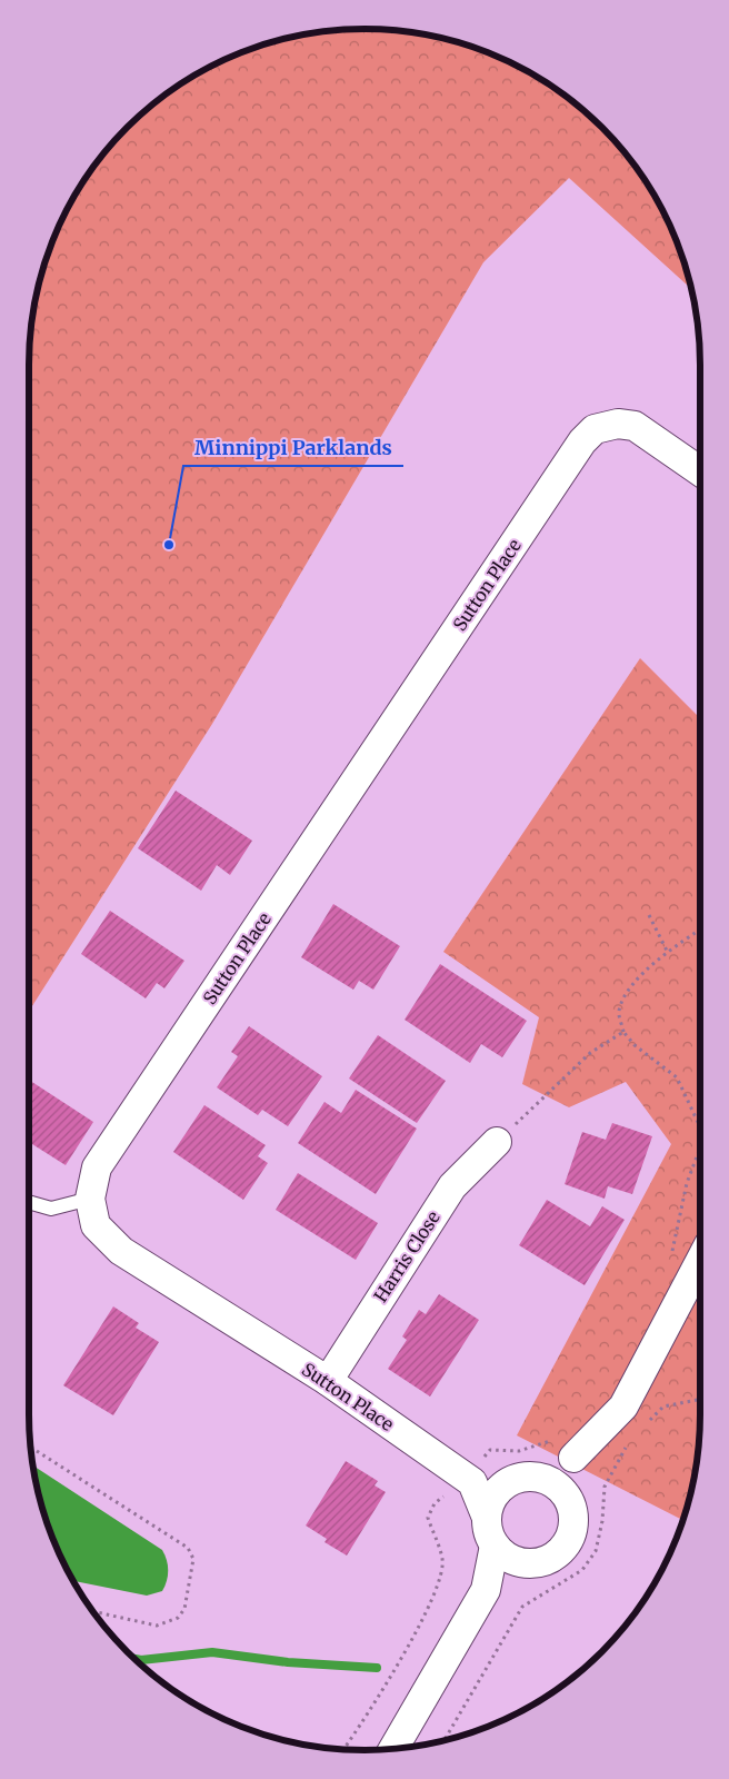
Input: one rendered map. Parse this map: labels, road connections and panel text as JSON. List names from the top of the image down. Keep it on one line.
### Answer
{"streets":{"street":["Sutton Place","Harris Close"]},"crossings":[["Sutton Place","Harris Close"]],"places":["Minnippi Parklands"]}
